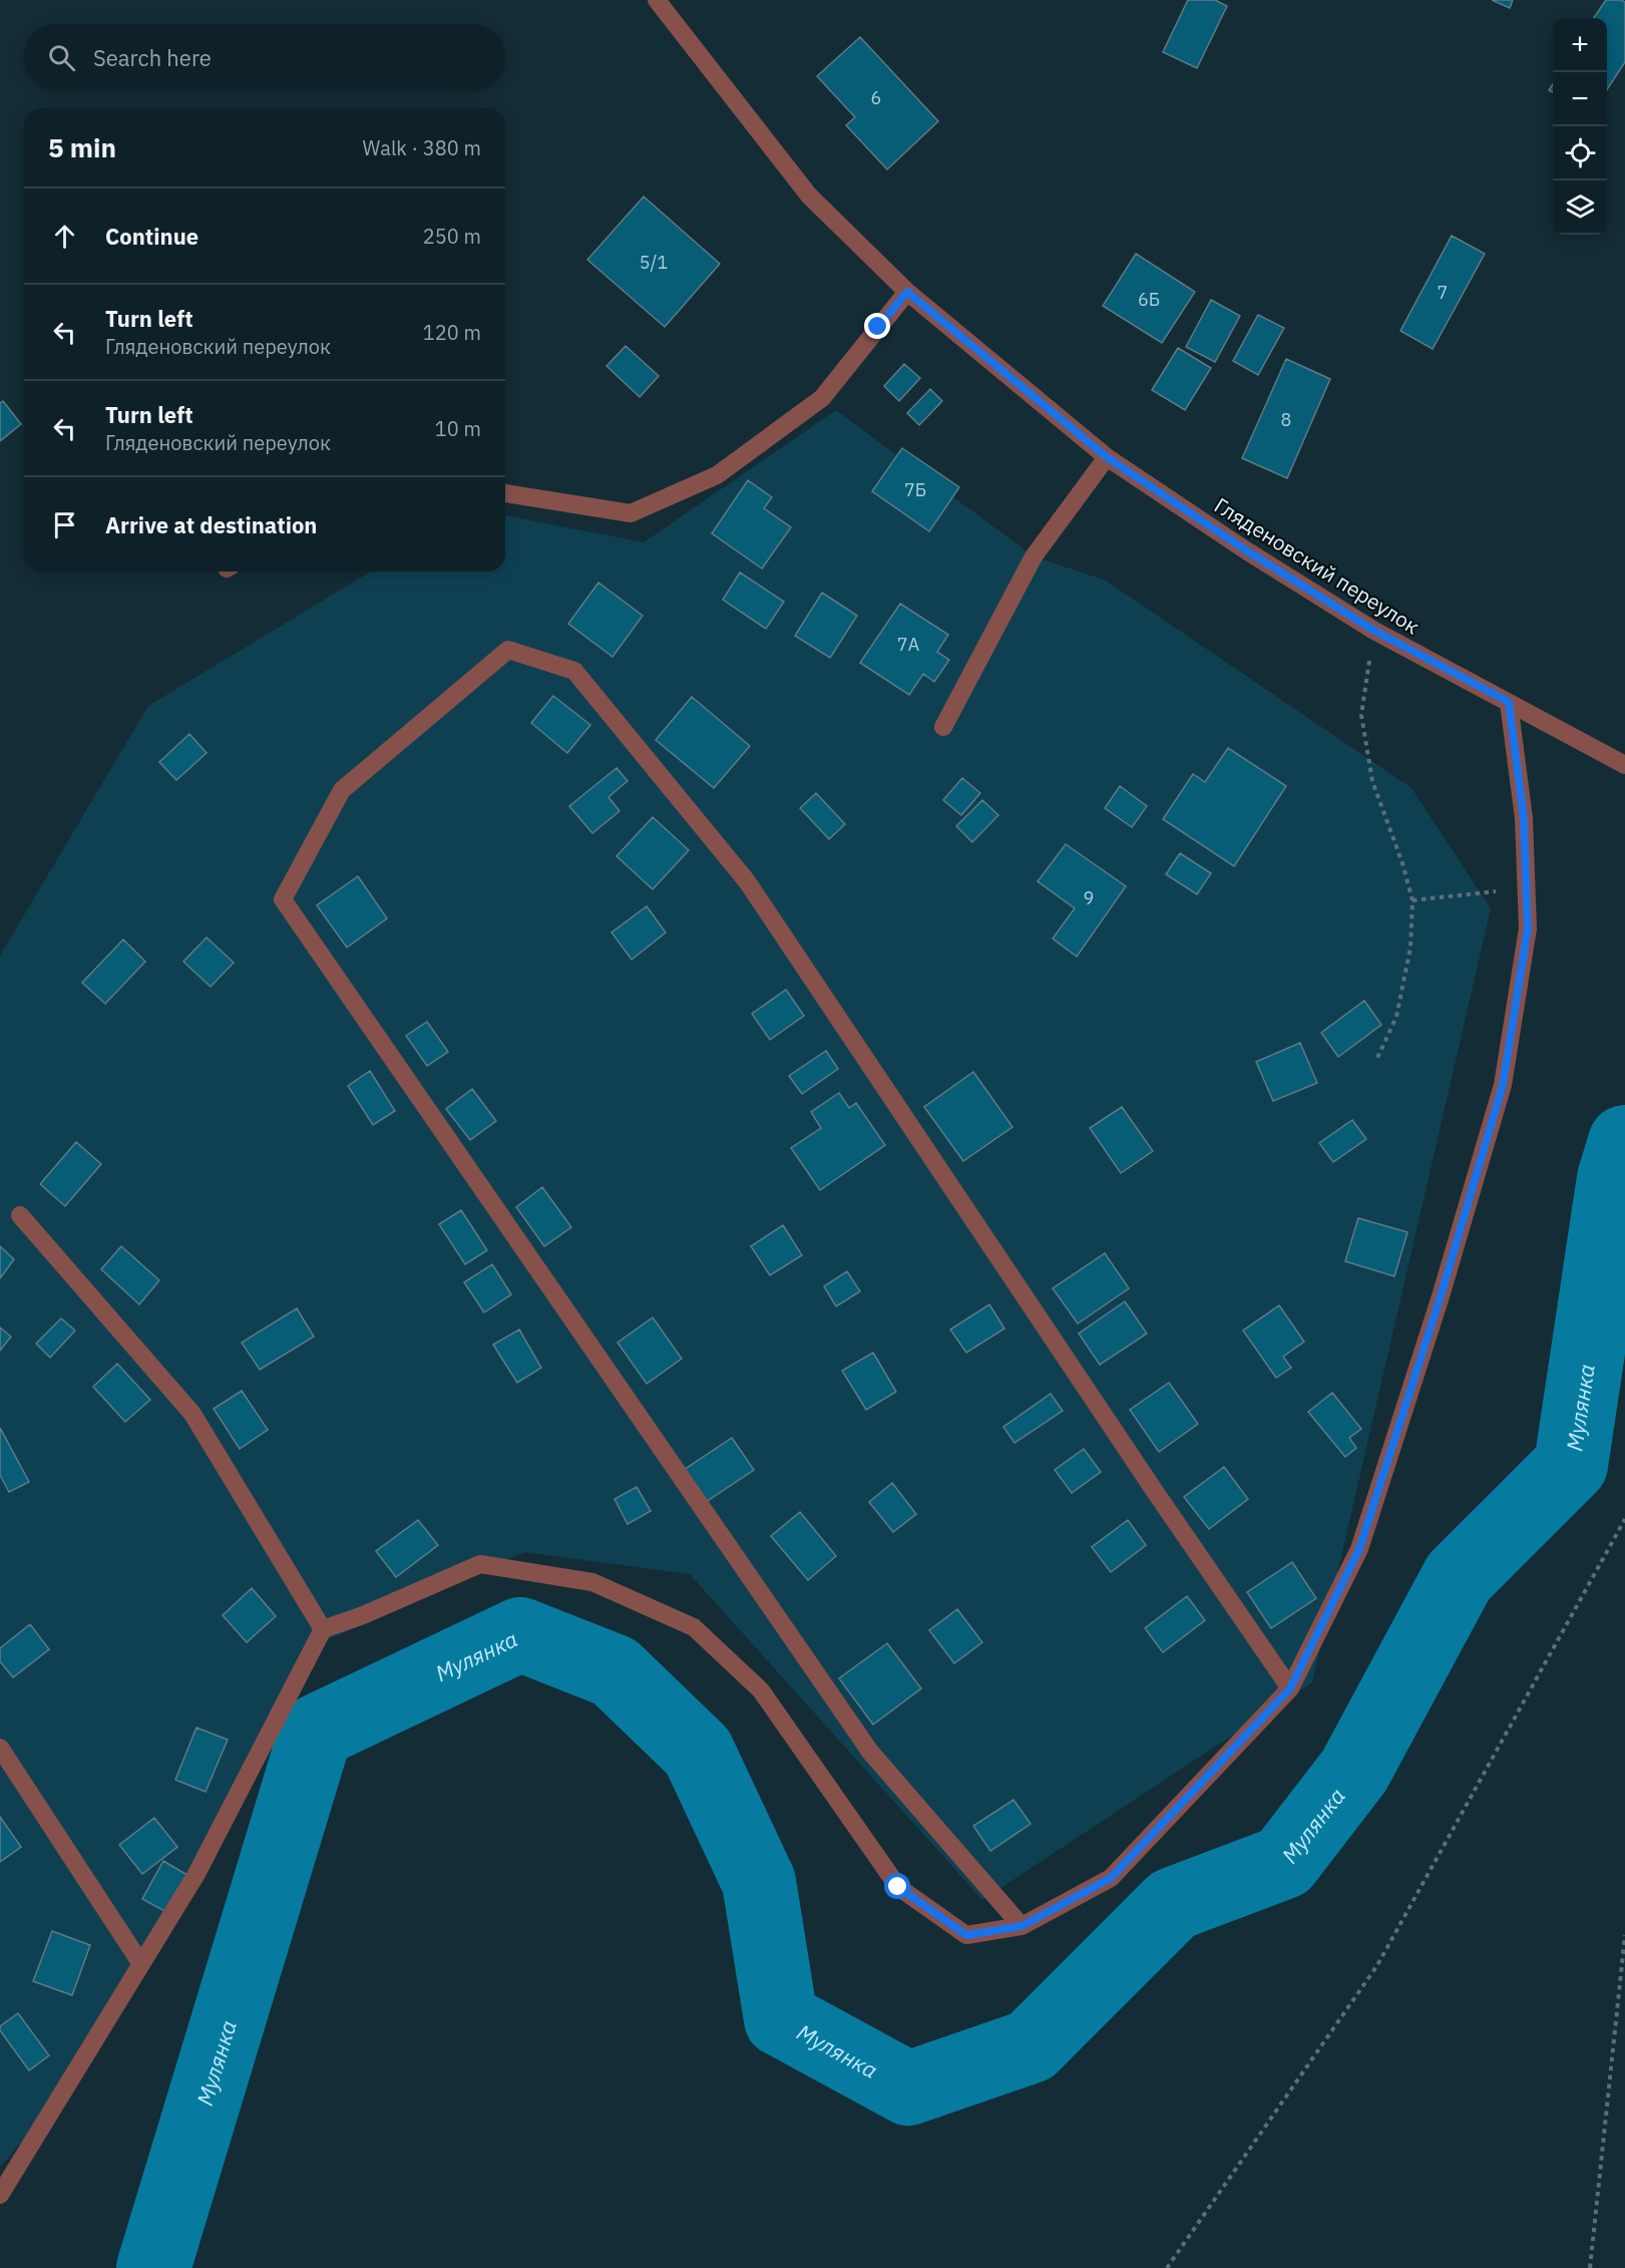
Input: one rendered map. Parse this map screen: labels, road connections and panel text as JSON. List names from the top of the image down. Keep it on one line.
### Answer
{"streets":{"street":["Гляденовский переулок"]},"water":["Мулянка"],"house_numbers":["6","5/1","7","6Б","8","7Б","7А","9"],"page":{"map_buttons":["+","−"],"search":"Search here","heading":["5 min","Walk · 380 m"],"list":[["Continue","250 m"],["Turn left","Гляденовский переулок","120 m"],["Turn left","Гляденовский переулок","10 m"],"Arrive at destination"]}}
